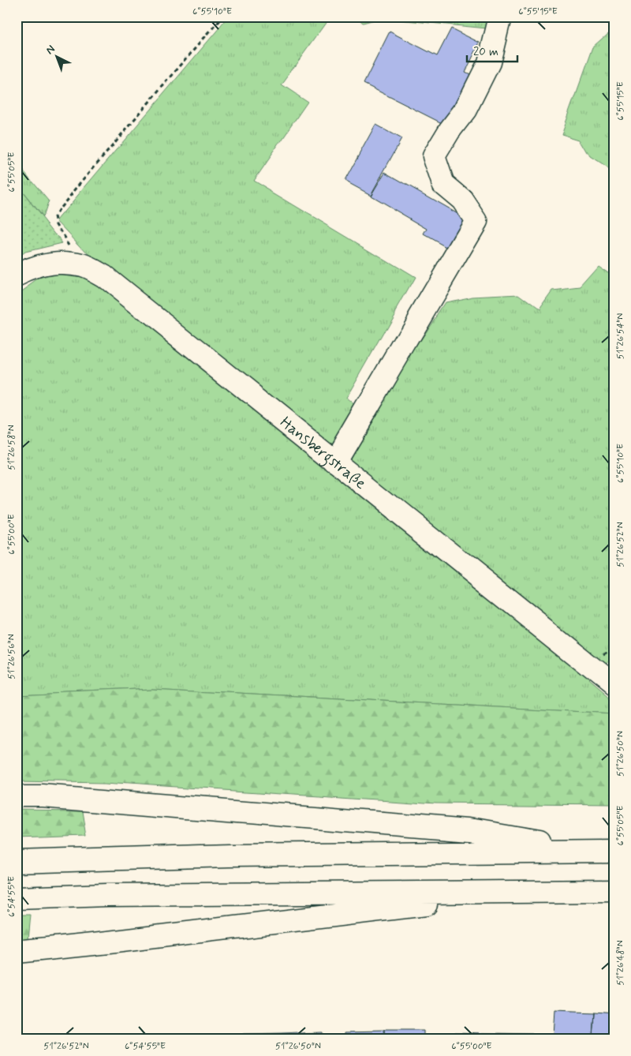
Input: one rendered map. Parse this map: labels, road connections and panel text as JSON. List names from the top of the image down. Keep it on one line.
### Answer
{"streets":{"main road":["Hansbergstraße"]},"scale_bar":"20 m","north":"top left","coordinates":["6°55'10\"E","6°55'15\"E","6°55'05\"E","51°26'54\"N","51°26'58\"N","6°55'00\"E","51°26'52\"N","51°26'56\"N","51°26'50\"N","6°54'55\"E","51°26'48\"N"]}
